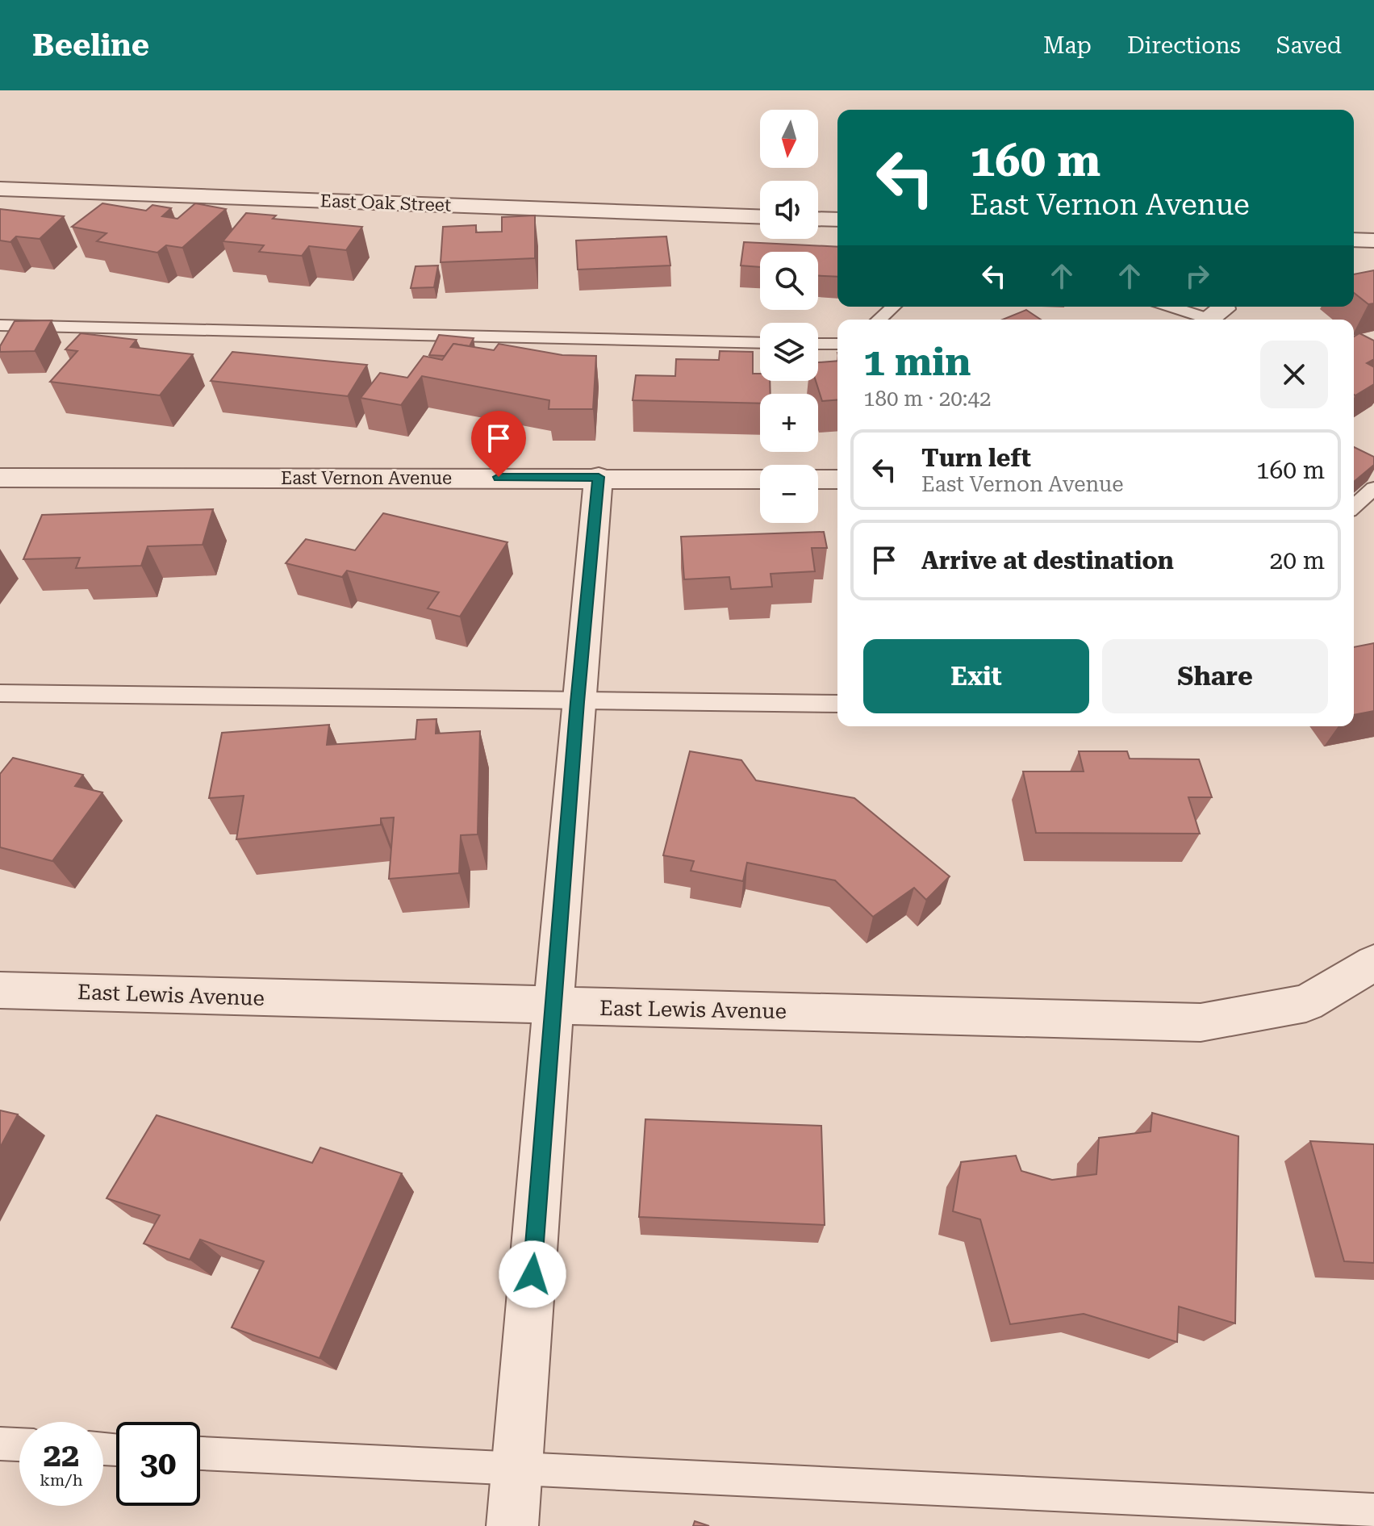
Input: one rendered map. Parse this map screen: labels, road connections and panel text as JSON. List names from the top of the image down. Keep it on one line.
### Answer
{"streets":{"street":["East Oak Street","East Vernon Avenue","East Lewis Avenue"]},"north":"bottom","page":{"header":"Beeline","nav":["Map","Directions","Saved"],"map_buttons":["+","−"],"turn":["160 m","East Vernon Avenue"],"heading":["1 min","180 m · 20:42"],"list":[{"name":"Turn left","note":"East Vernon Avenue","value":"160 m"},{"name":"Arrive at destination","value":"20 m"}],"buttons":["Exit","Share"],"speed":"22 km/h","limit":"30"}}
